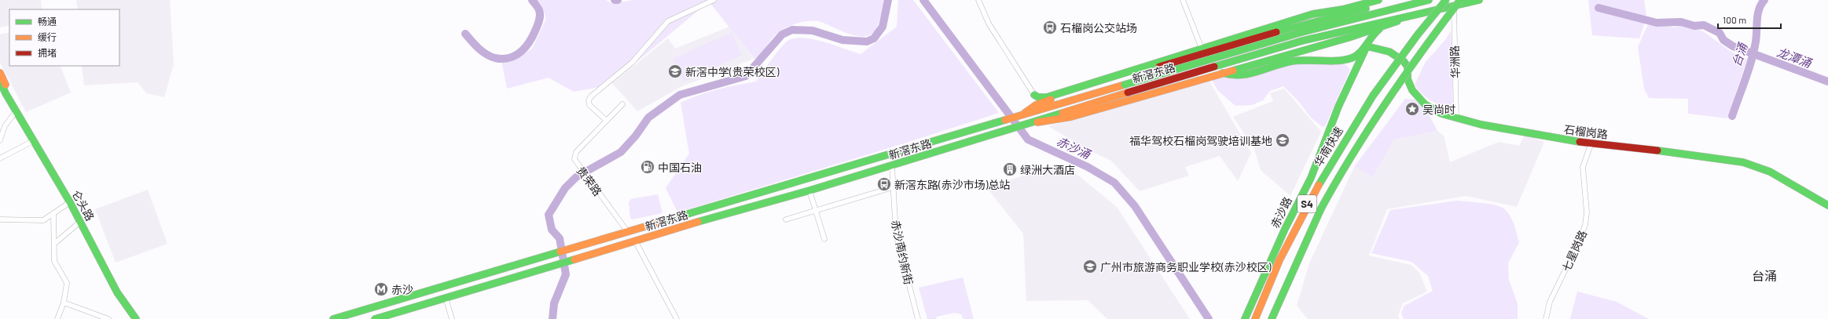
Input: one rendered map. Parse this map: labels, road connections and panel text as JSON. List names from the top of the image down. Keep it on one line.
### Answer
{"streets":{"main road":["新滘东路","石榴岗路","华南快速","S4","仑头路","赤沙路"],"street":["华洲路","贵荣路","七星岗路","赤沙南约新街"]},"crossings":[["华洲路","新滘东路"],["华洲路","石榴岗路"],["新滘东路","贵荣路"],["新滘东路","赤沙南约新街"],["石榴岗路","赤沙路"],["石榴岗路","七星岗路"]],"districts":["台涌"],"water":["台涌","龙潭涌","赤沙涌"],"places":{"bus stop":["石榴岗公交站场","新滘东路(赤沙市场)总站"],"school or university":["新滘中学(贵荣校区)","福华驾校石榴岗驾驶培训基地","广州市旅游商务职业学校(赤沙校区)"],"place":["吴尚时"],"fuel station":["中国石油"],"building":["绿洲大酒店"],"metro station":["赤沙"]},"legend":["畅通","缓行","拥堵"],"scale_bar":"100 m"}
